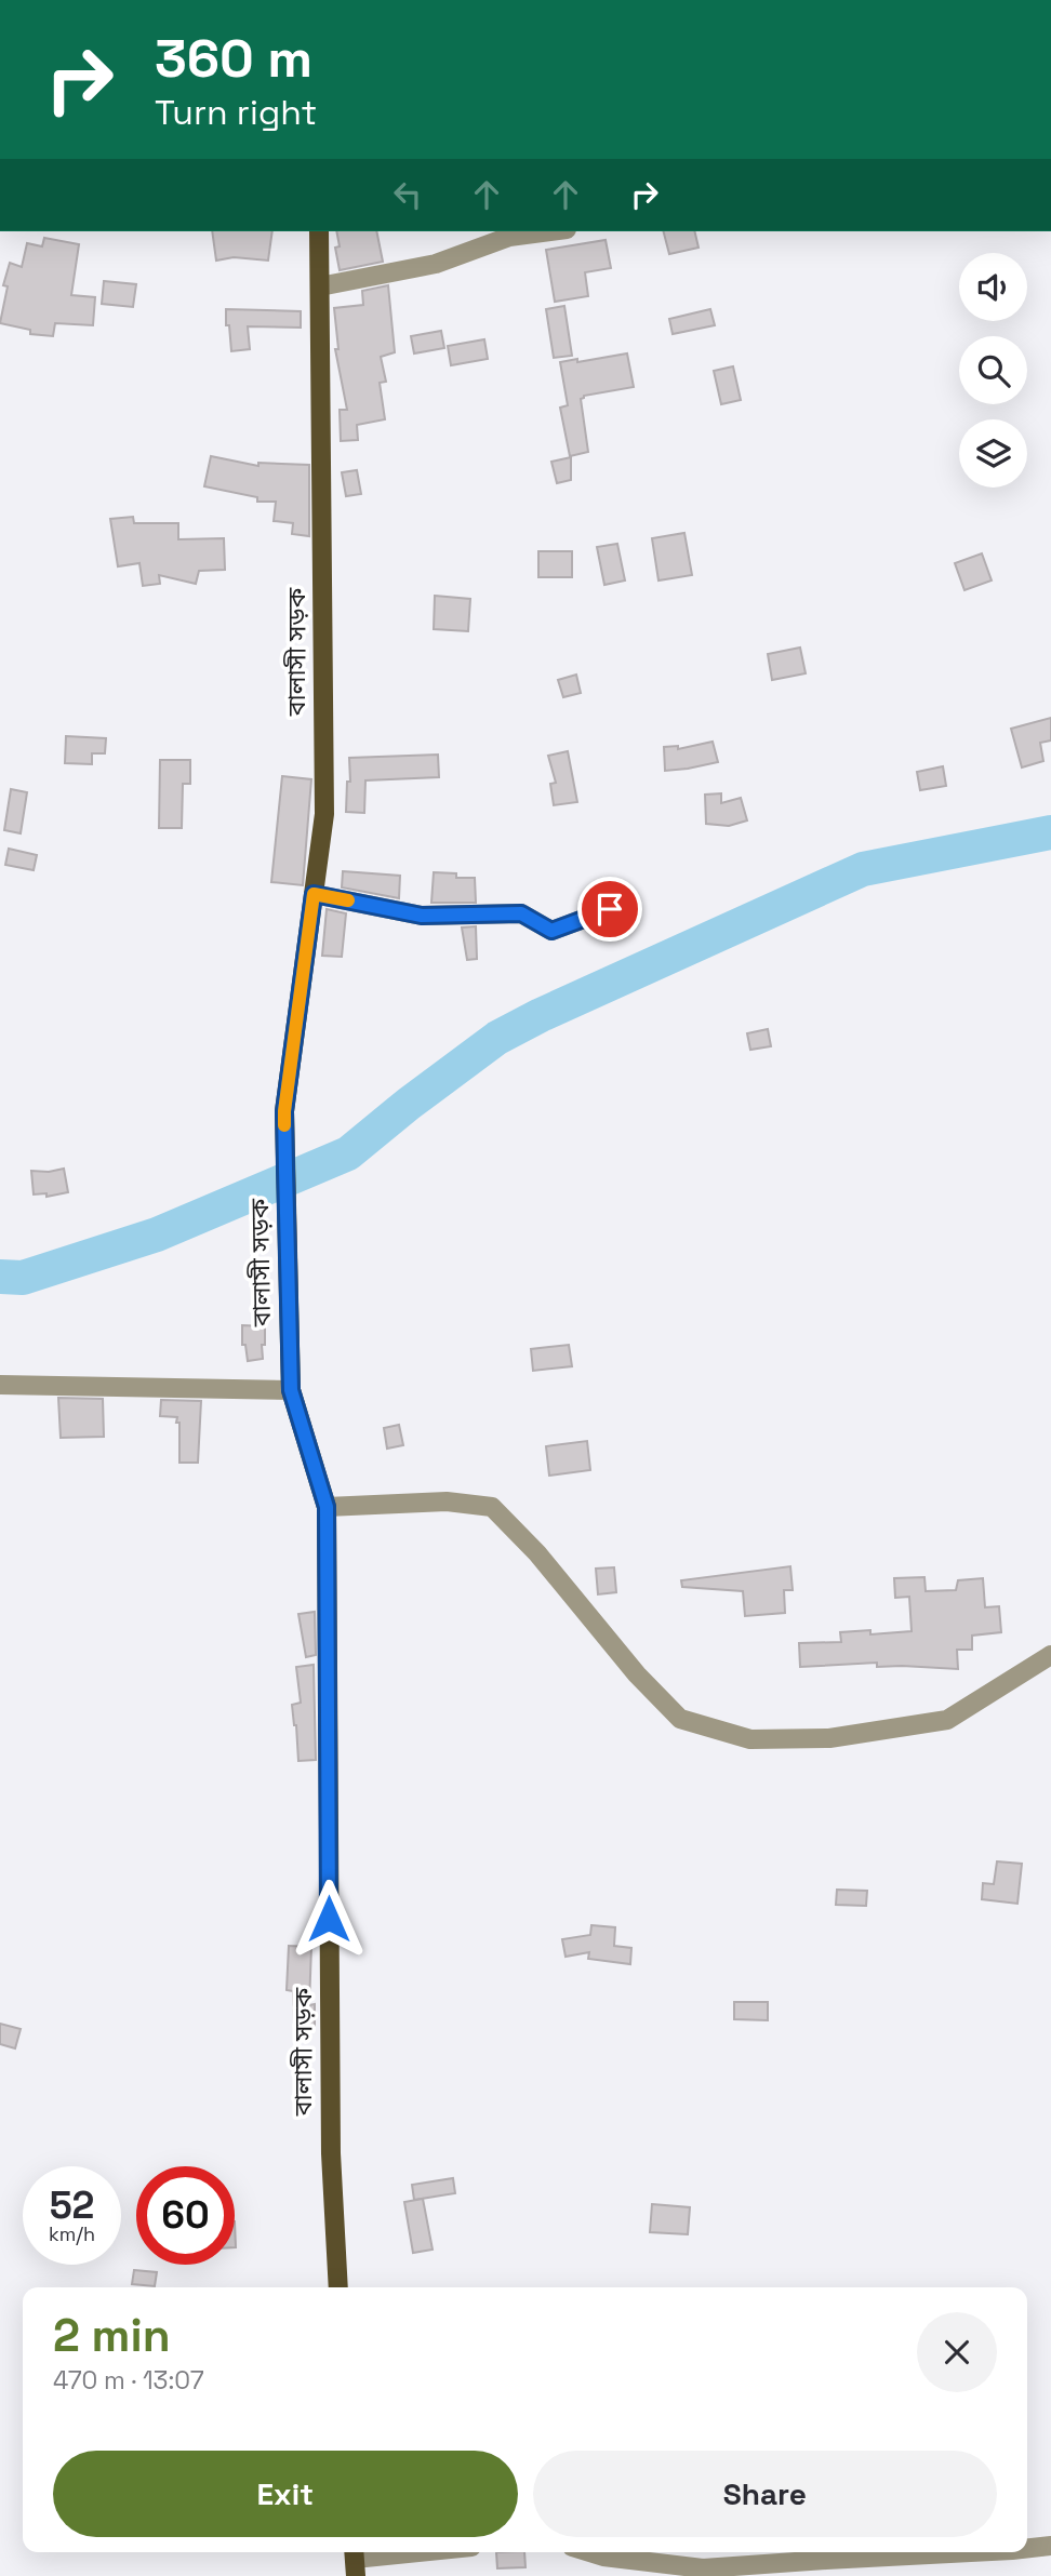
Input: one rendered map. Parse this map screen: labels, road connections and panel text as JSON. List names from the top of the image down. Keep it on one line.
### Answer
{"streets":{"main road":["বালাসী সড়ক"]},"page":{"turn":["360 m","Turn right"],"speed":"52 km/h","limit":"60","heading":["2 min","470 m · 13:07"],"buttons":["Exit","Share"]}}
